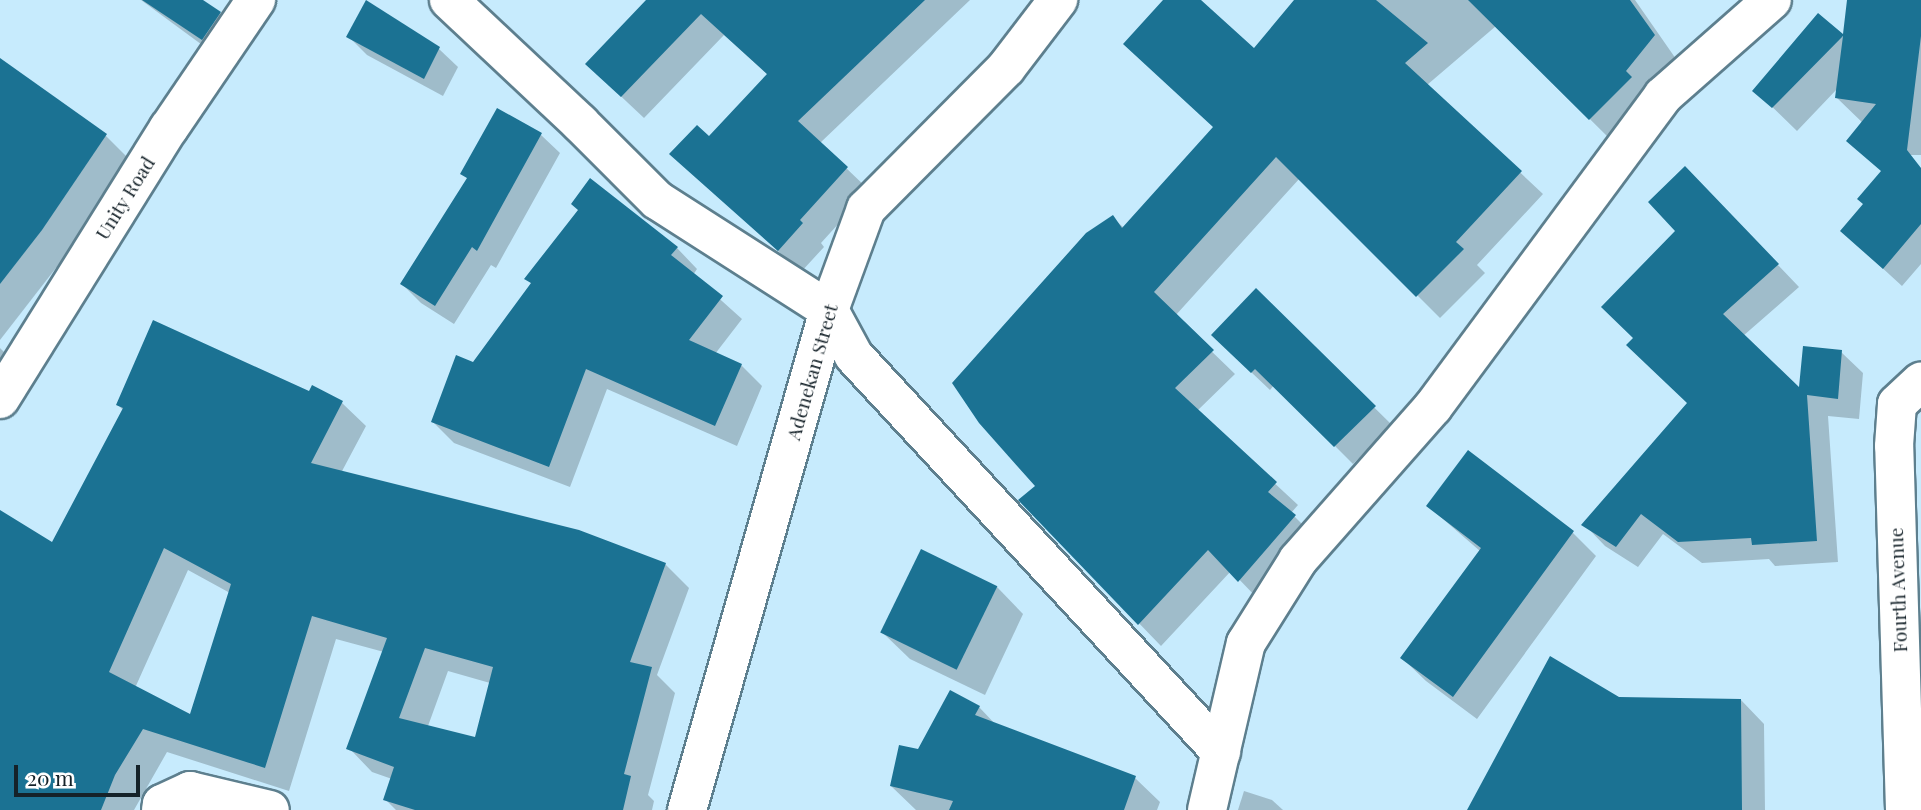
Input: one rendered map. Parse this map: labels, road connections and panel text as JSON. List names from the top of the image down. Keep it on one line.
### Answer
{"streets":{"street":["Unity Road","Adenekan Street","Fourth Avenue"]},"scale_bar":"20 m"}
